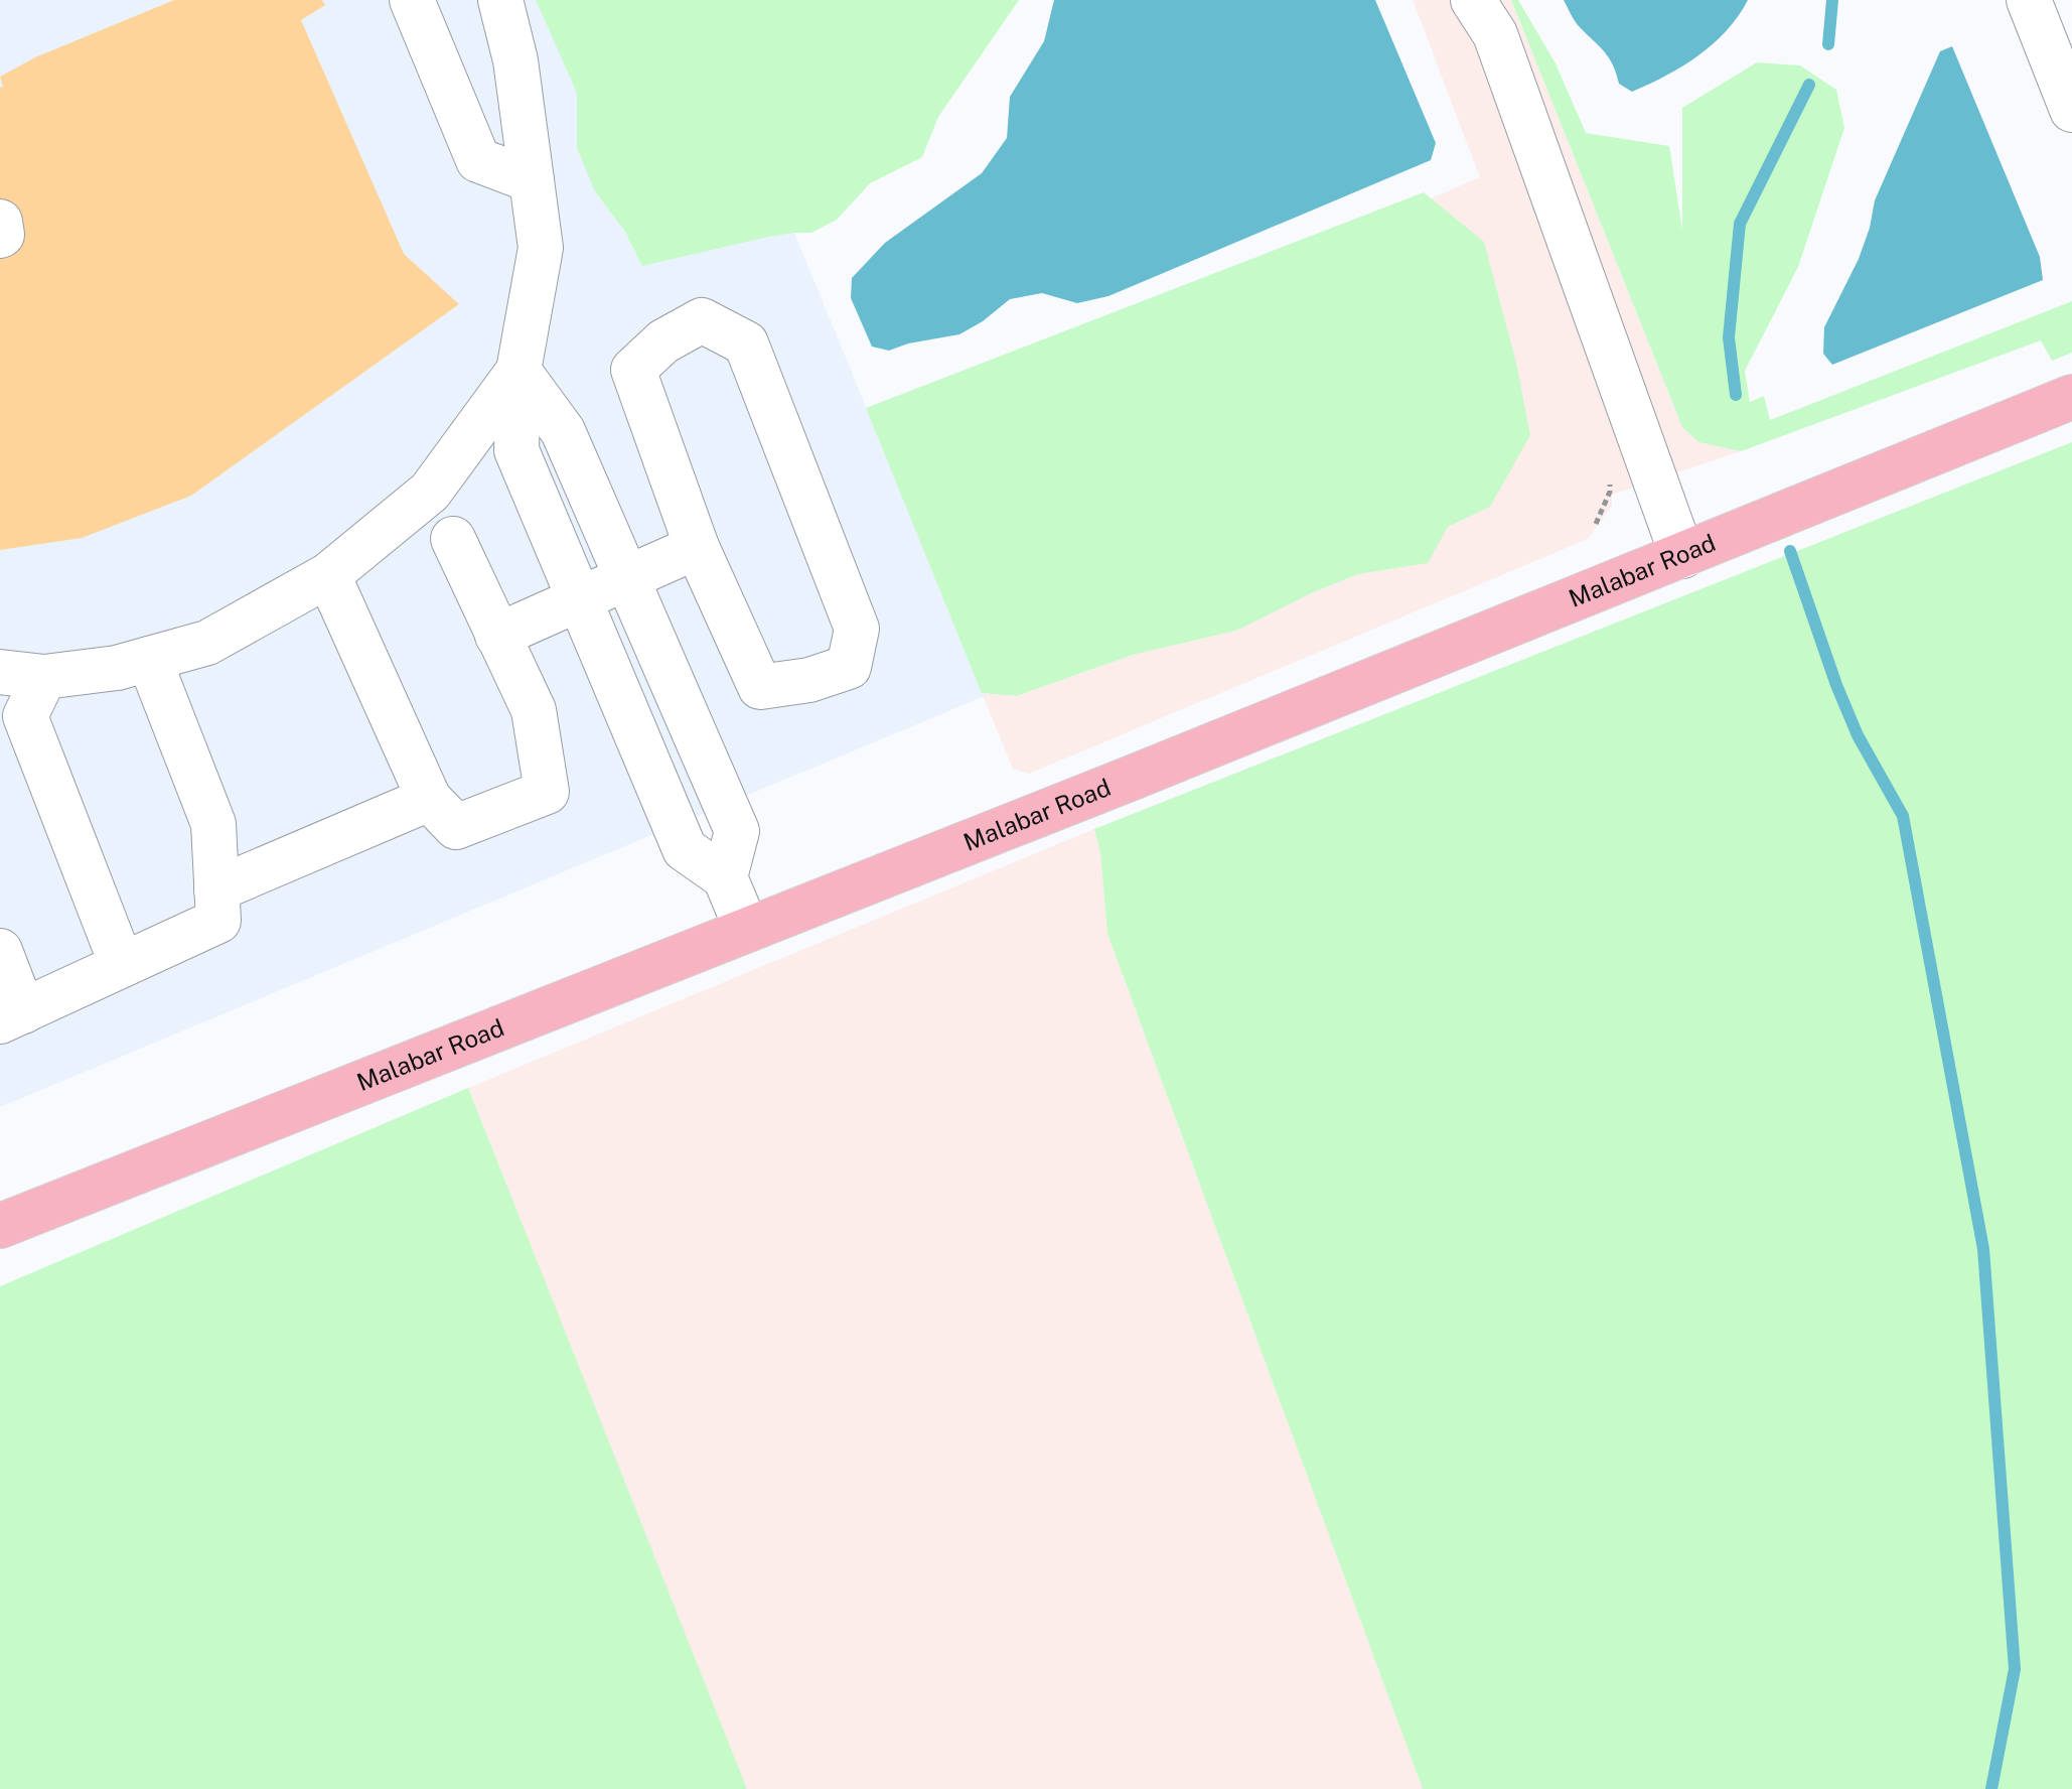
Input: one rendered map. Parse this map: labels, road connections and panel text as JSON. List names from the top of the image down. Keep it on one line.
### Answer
{"streets":{"main road":["Malabar Road"]}}
